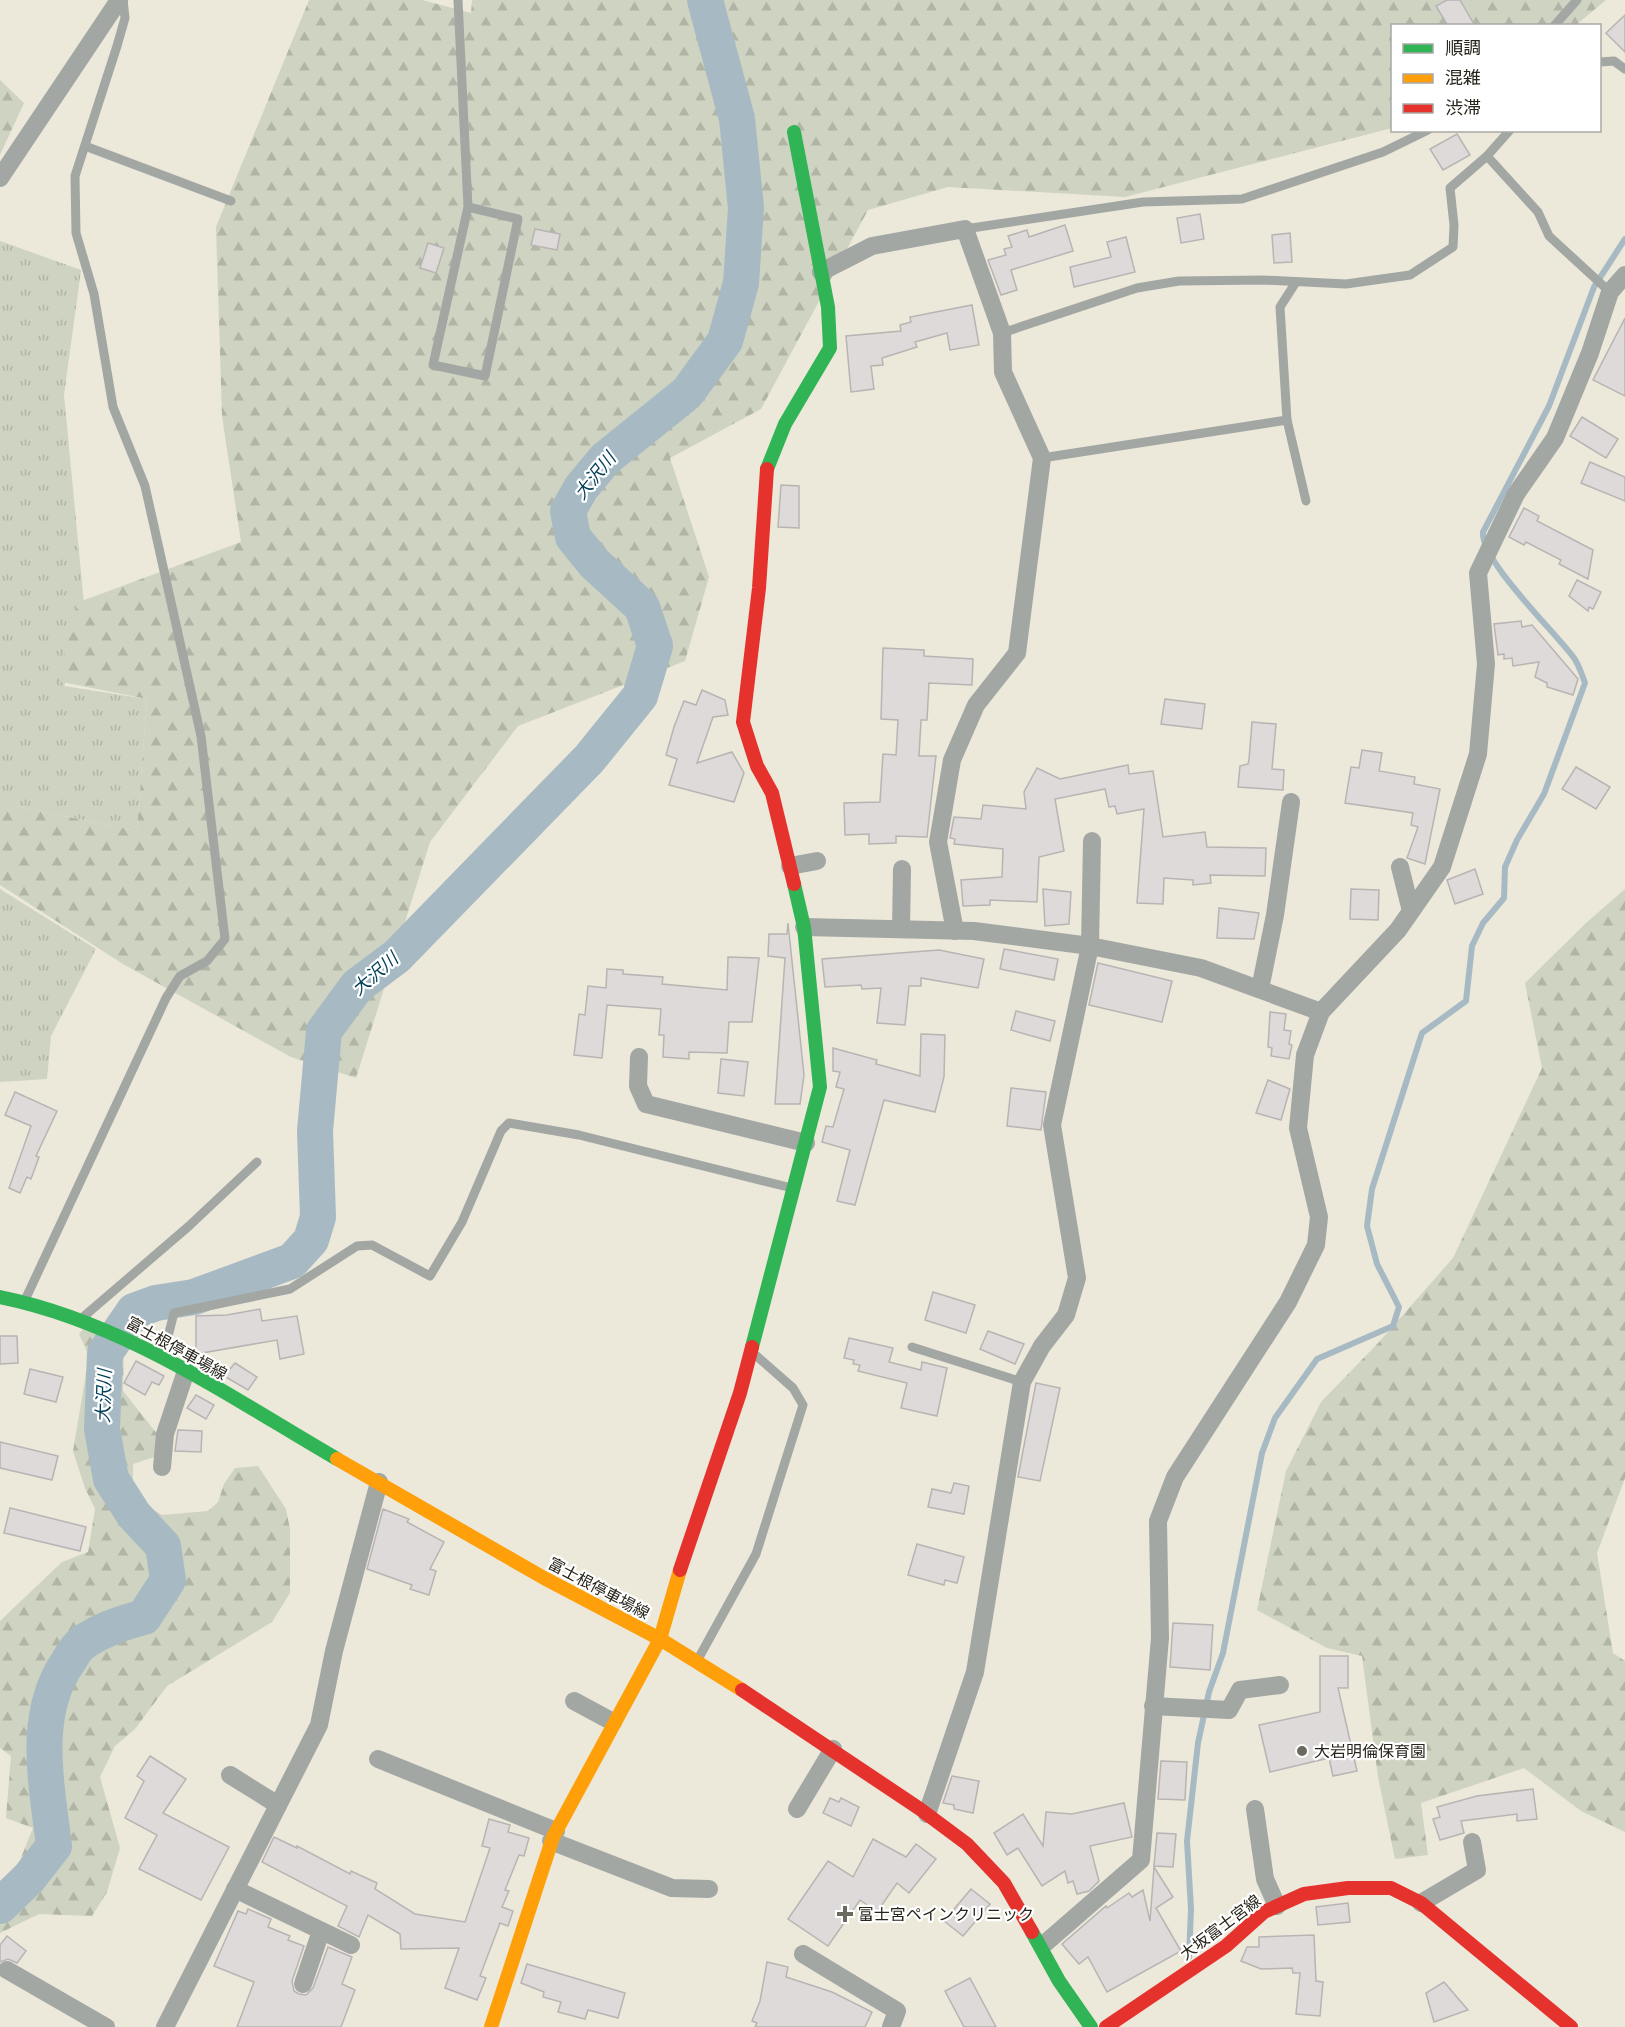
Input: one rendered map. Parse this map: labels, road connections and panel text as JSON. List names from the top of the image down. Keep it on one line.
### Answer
{"streets":{"street":["富士根停車場線","大坂富士宮線"]},"water":["大沢川"],"places":{"other":["大岩明倫保育園"],"health":["富士宮ペインクリニック"]},"legend":["順調","混雑","渋滞"]}
